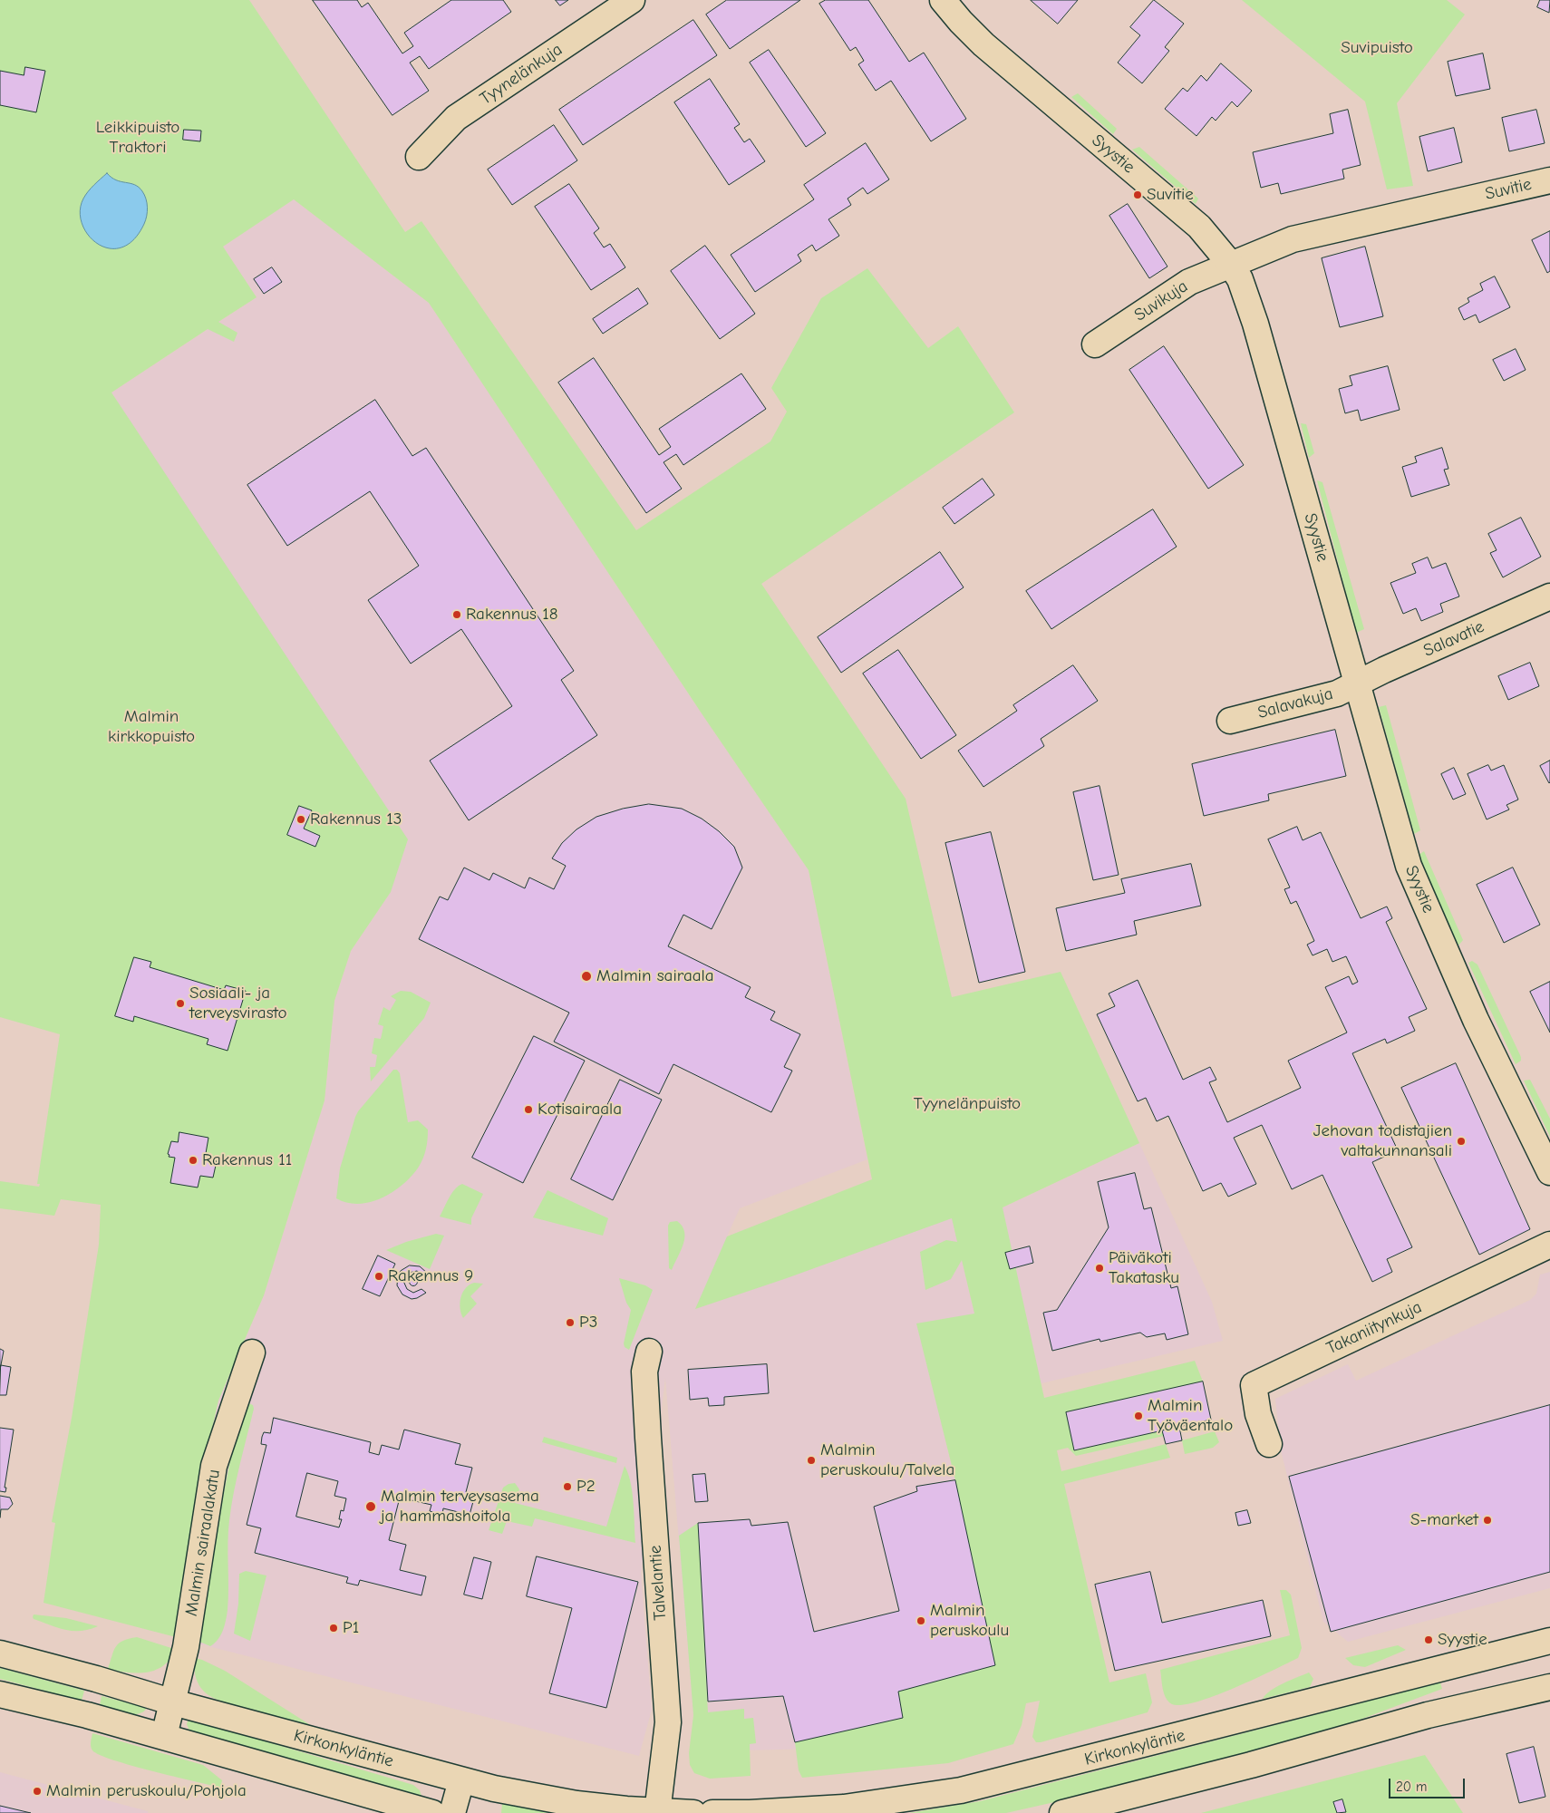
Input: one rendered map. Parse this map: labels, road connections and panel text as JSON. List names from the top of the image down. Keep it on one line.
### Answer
{"streets":{"street":["Tyynelänkuja","Syystie","Suvitie","Suvikuja","Salavatie","Salavakuja","Takaniitynkuja","Malmin sairaalakatu","Talvelantie","Kirkonkyläntie"]},"crossings":[["Syystie","Suvitie"],["Syystie","Suvikuja"],["Syystie","Salavatie"],["Syystie","Salavakuja"],["Suvitie","Suvikuja"],["Salavatie","Salavakuja"],["Malmin sairaalakatu","Kirkonkyläntie"],["Talvelantie","Kirkonkyläntie"]],"parks":["Suvipuisto","Leikkipuisto Traktori","Malmin kirkkopuisto","Tyynelänpuisto"],"places":["Suvitie","Rakennus 18","Rakennus 13","Malmin sairaala","Sosiaali- ja terveysvirasto","Kotisairaala","Jehovan todistajien valtakunnansali","Rakennus 11","Päiväkoti Takatasku","Rakennus 9","P3","Malmin Työväentalo","Malmin peruskoulu/Talvela","P2","Malmin terveysasema ja hammashoitola","S-market","Malmin peruskoulu","P1","Syystie","Malmin peruskoulu/Pohjola"],"scale_bar":"20 m"}
